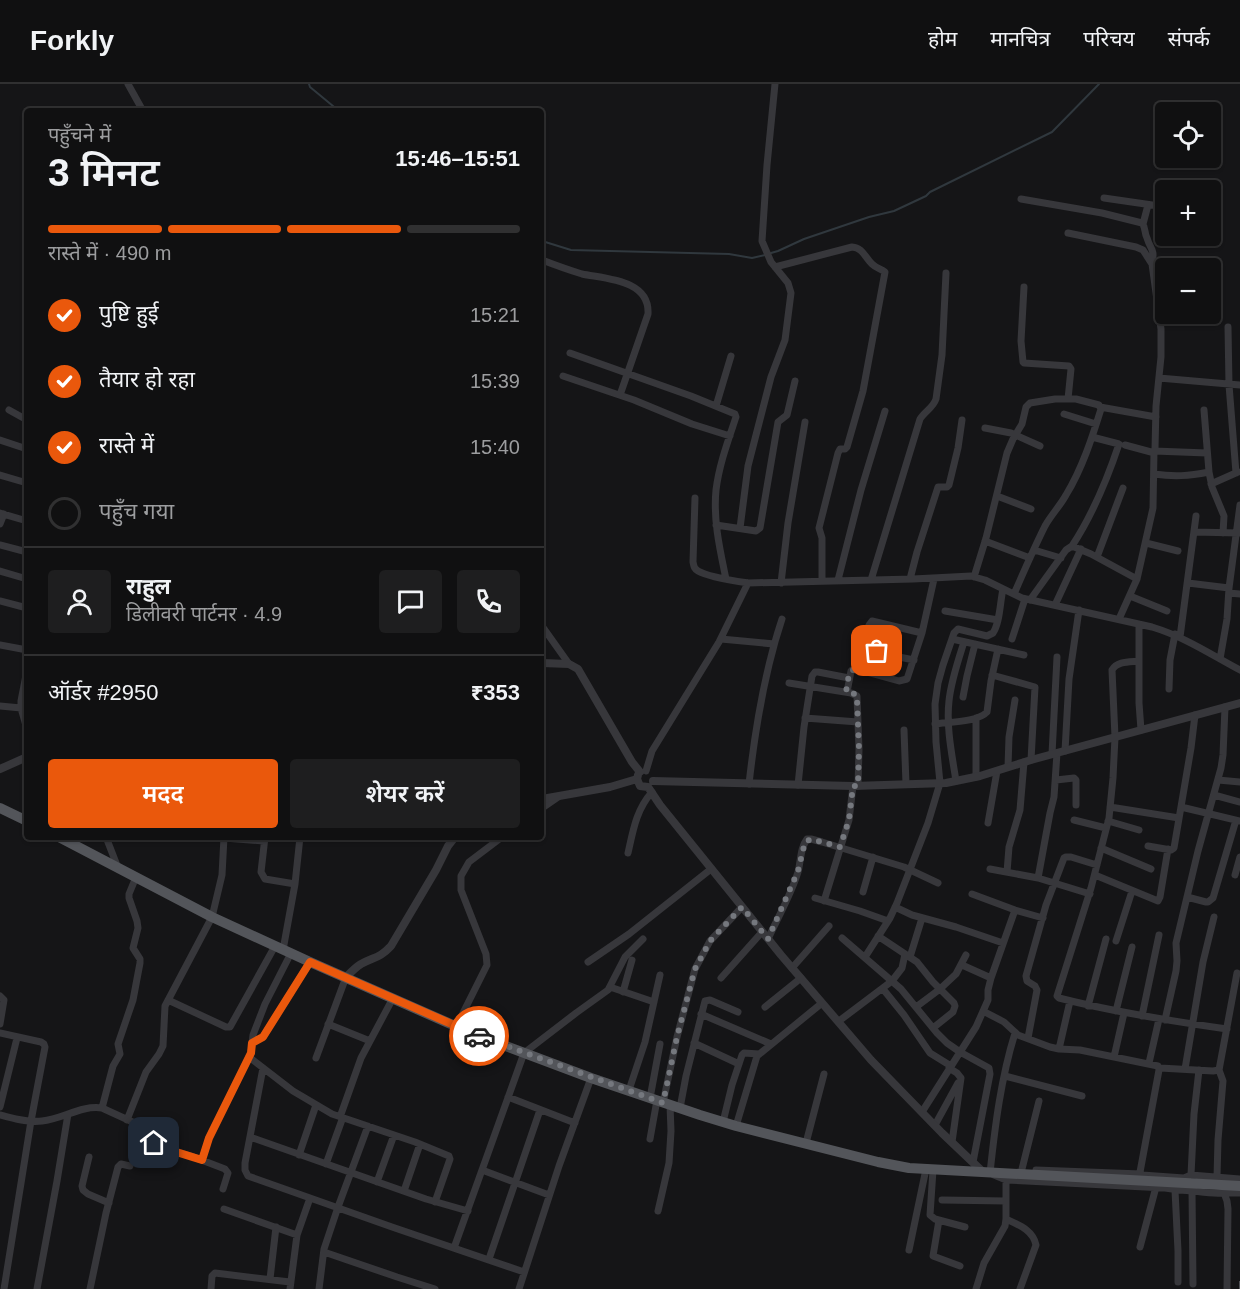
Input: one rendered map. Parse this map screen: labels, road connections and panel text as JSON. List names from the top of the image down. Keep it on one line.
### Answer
{"page":{"header":"Forkly","nav":["होम","मानचित्र","परिचय","संपर्क"],"map_buttons":["+","−"],"heading":["3 मिनट","पहुँचने में","15:46–15:51"],"panel":["राहुल","डिलीवरी पार्टनर · 4.9","ऑर्डर #2950","₹353"],"bar":"रास्ते में · 490 m","list":[["पुष्टि हुई","15:21"],["तैयार हो रहा","15:39"],["रास्ते में","15:40"],"पहुँच गया"],"buttons":["मदद","शेयर करें"]}}
